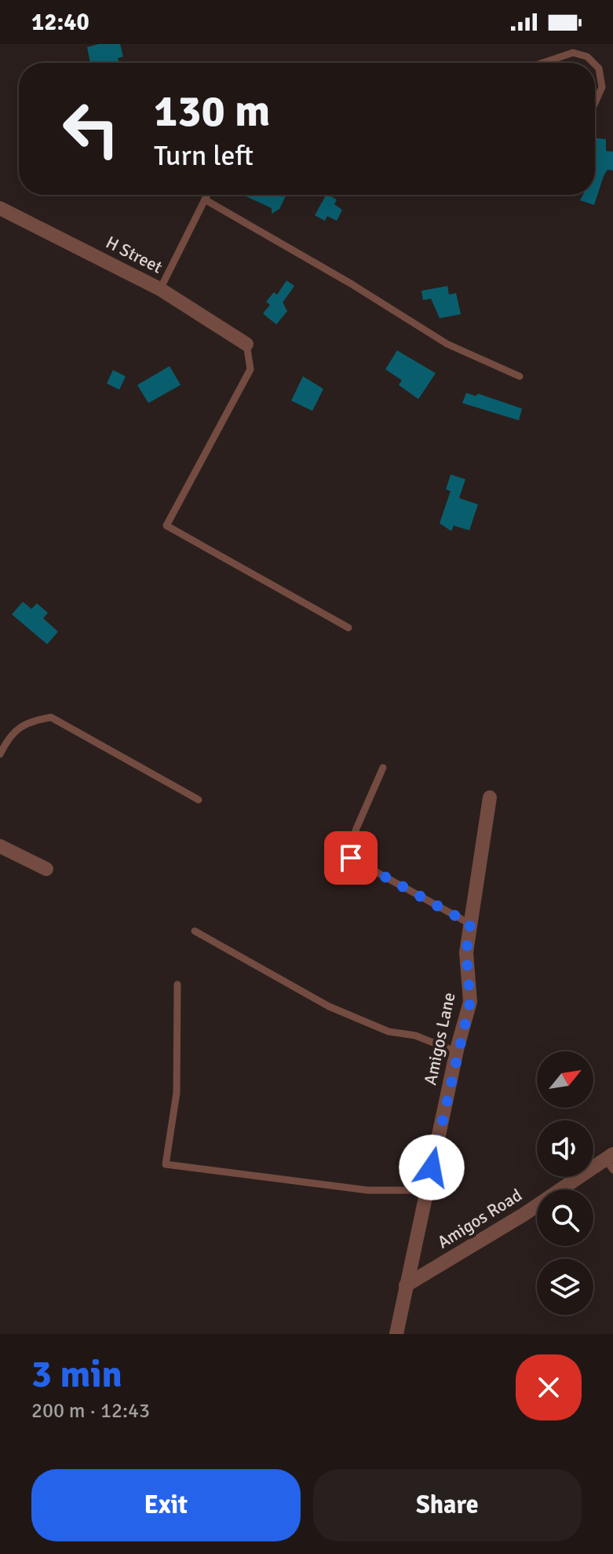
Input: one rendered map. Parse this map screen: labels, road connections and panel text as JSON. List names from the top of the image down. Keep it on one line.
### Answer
{"streets":{"street":["H Street","Amigos Lane","Amigos Road"]},"crossings":[["Amigos Lane","Amigos Road"]],"north":"top right","page":{"status":"12:40","turn":["130 m","Turn left"],"heading":["3 min","200 m · 12:43"],"buttons":["Exit","Share"]}}
